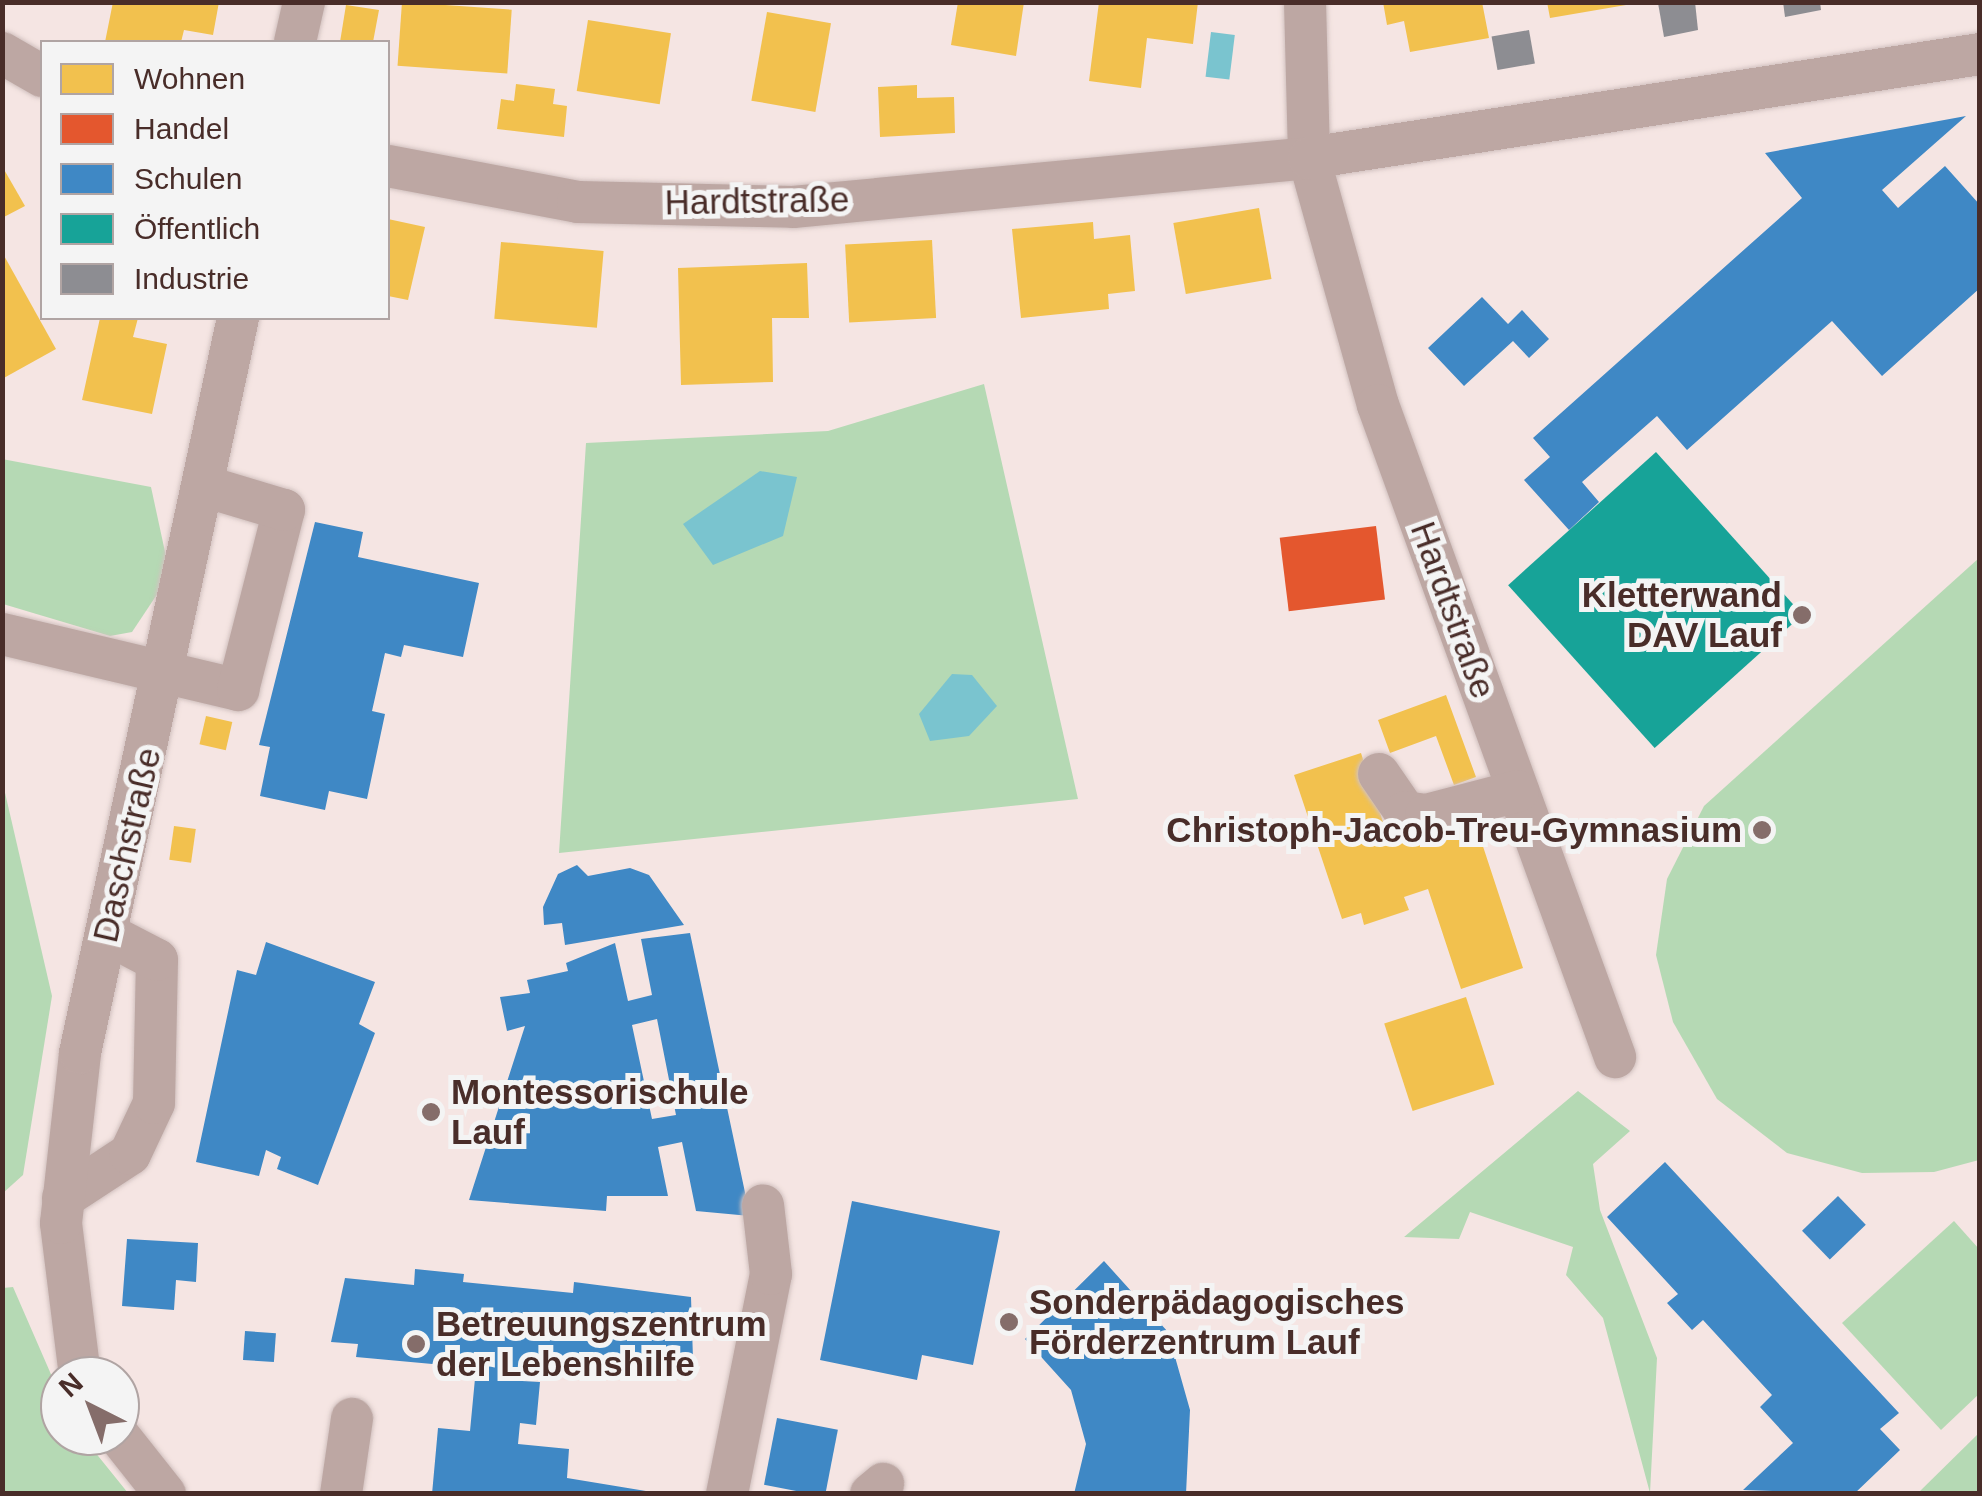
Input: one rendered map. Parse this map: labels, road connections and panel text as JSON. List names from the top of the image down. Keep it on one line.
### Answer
{"streets":{"street":["Hardtstraße","Daschstraße"]},"places":["Kletterwand DAV Lauf","Christoph-Jacob-Treu-Gymnasium","Montessorischule Lauf","Sonderpädagogisches Förderzentrum Lauf","Betreuungszentrum der Lebenshilfe"],"legend":["Wohnen","Handel","Schulen","Öffentlich","Industrie"],"north":"top left"}
